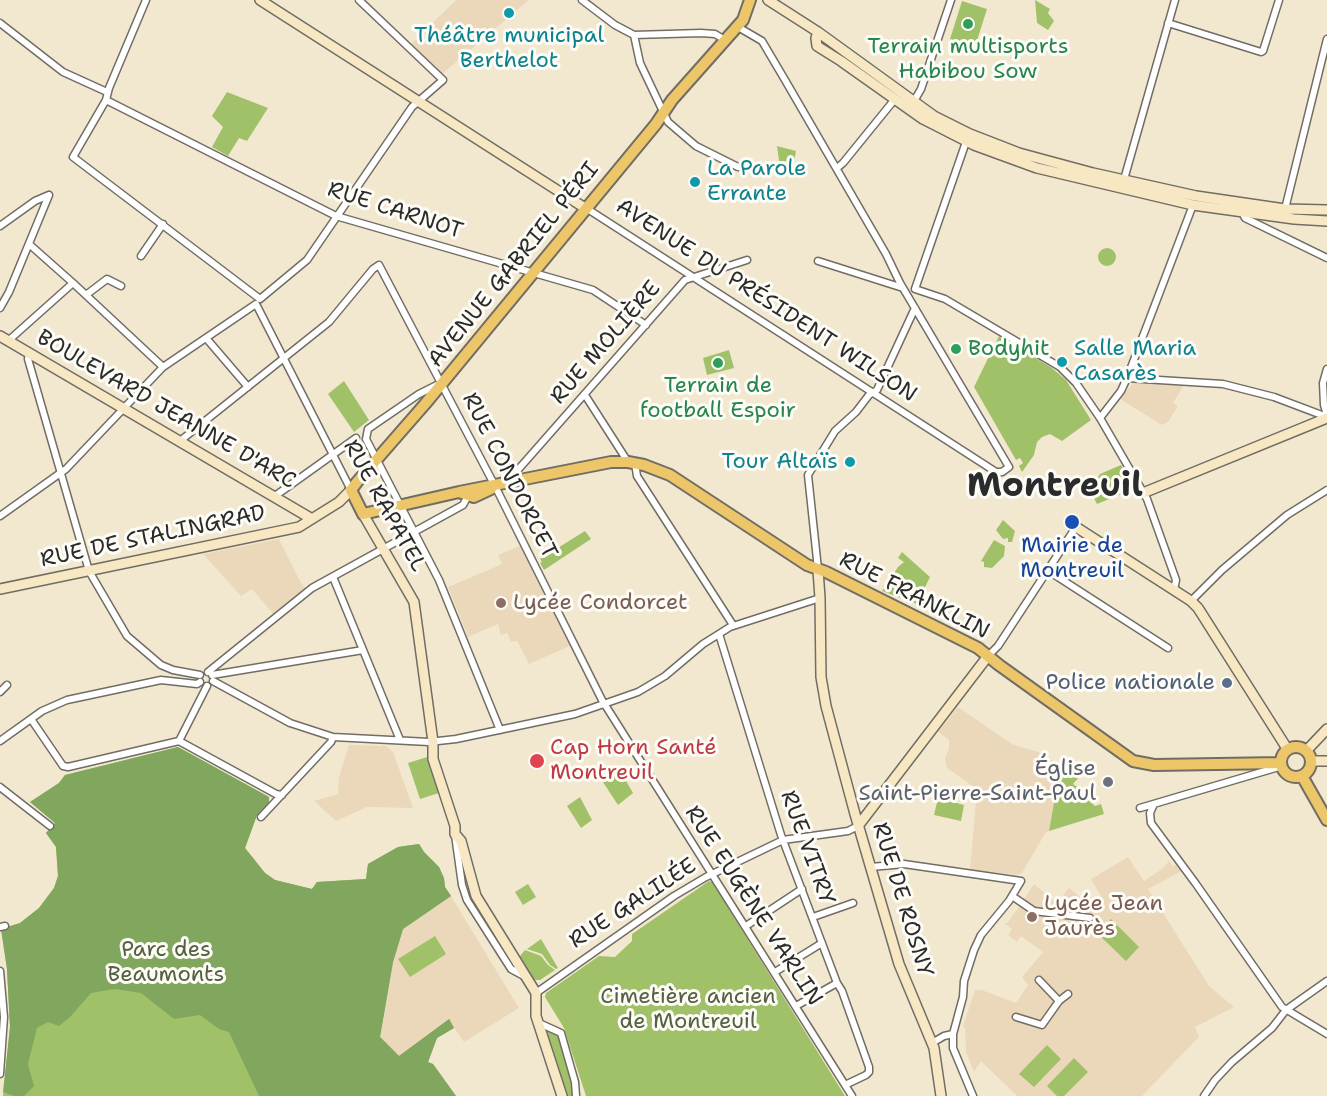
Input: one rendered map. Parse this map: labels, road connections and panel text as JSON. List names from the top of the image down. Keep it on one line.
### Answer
{"streets":{"main road":["AVENUE GABRIEL PÉRI","AVENUE DU PRÉSIDENT WILSON","BOULEVARD JEANNE D'ARC","RUE RAPATEL","RUE DE STALINGRAD","RUE FRANKLIN","RUE DE ROSNY"],"street":["RUE CARNOT","RUE MOLIÈRE","RUE CONDORCET","RUE VITRY","RUE GALILÉE","RUE EUGÈNE VARLIN"]},"crossings":[["RUE CARNOT","AVENUE GABRIEL PÉRI"],["RUE CARNOT","RUE MOLIÈRE"],["AVENUE GABRIEL PÉRI","AVENUE DU PRÉSIDENT WILSON"],["AVENUE GABRIEL PÉRI","BOULEVARD JEANNE D'ARC"],["AVENUE GABRIEL PÉRI","RUE CONDORCET"],["AVENUE GABRIEL PÉRI","RUE RAPATEL"],["AVENUE GABRIEL PÉRI","RUE DE STALINGRAD"],["AVENUE DU PRÉSIDENT WILSON","RUE MOLIÈRE"],["BOULEVARD JEANNE D'ARC","RUE DE STALINGRAD"],["RUE CONDORCET","RUE RAPATEL"],["RUE CONDORCET","RUE EUGÈNE VARLIN"],["RUE RAPATEL","RUE GALILÉE"],["RUE FRANKLIN","RUE DE ROSNY"],["RUE VITRY","RUE GALILÉE"],["RUE VITRY","RUE EUGÈNE VARLIN"],["RUE DE ROSNY","RUE GALILÉE"],["RUE GALILÉE","RUE EUGÈNE VARLIN"]],"districts":["Montreuil"],"parks":["Parc des Beaumonts","Cimetière ancien de Montreuil"],"places":["Théâtre municipal Berthelot","Terrain multisports Habibou Sow","La Parole Errante","Bodyhit","Salle Maria Casarès","Terrain de football Espoir","Tour Altaïs","Mairie de Montreuil","Lycée Condorcet","Police nationale","Cap Horn Santé Montreuil","Église Saint-Pierre-Saint-Paul","Lycée Jean Jaurès"]}
